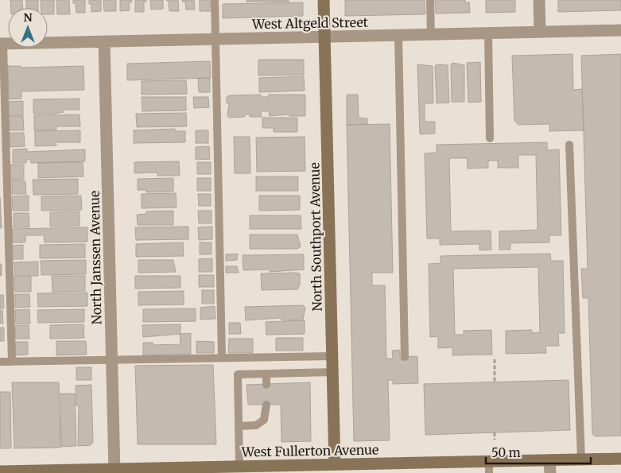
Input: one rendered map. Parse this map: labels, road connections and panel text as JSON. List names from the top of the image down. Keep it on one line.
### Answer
{"streets":{"main road":["North Southport Avenue","West Fullerton Avenue"],"street":["West Altgeld Street","North Janssen Avenue"]},"crossings":[["West Altgeld Street","North Southport Avenue"],["West Altgeld Street","North Janssen Avenue"],["North Southport Avenue","West Fullerton Avenue"],["North Janssen Avenue","West Fullerton Avenue"]],"scale_bar":"50 m","north":"top"}
